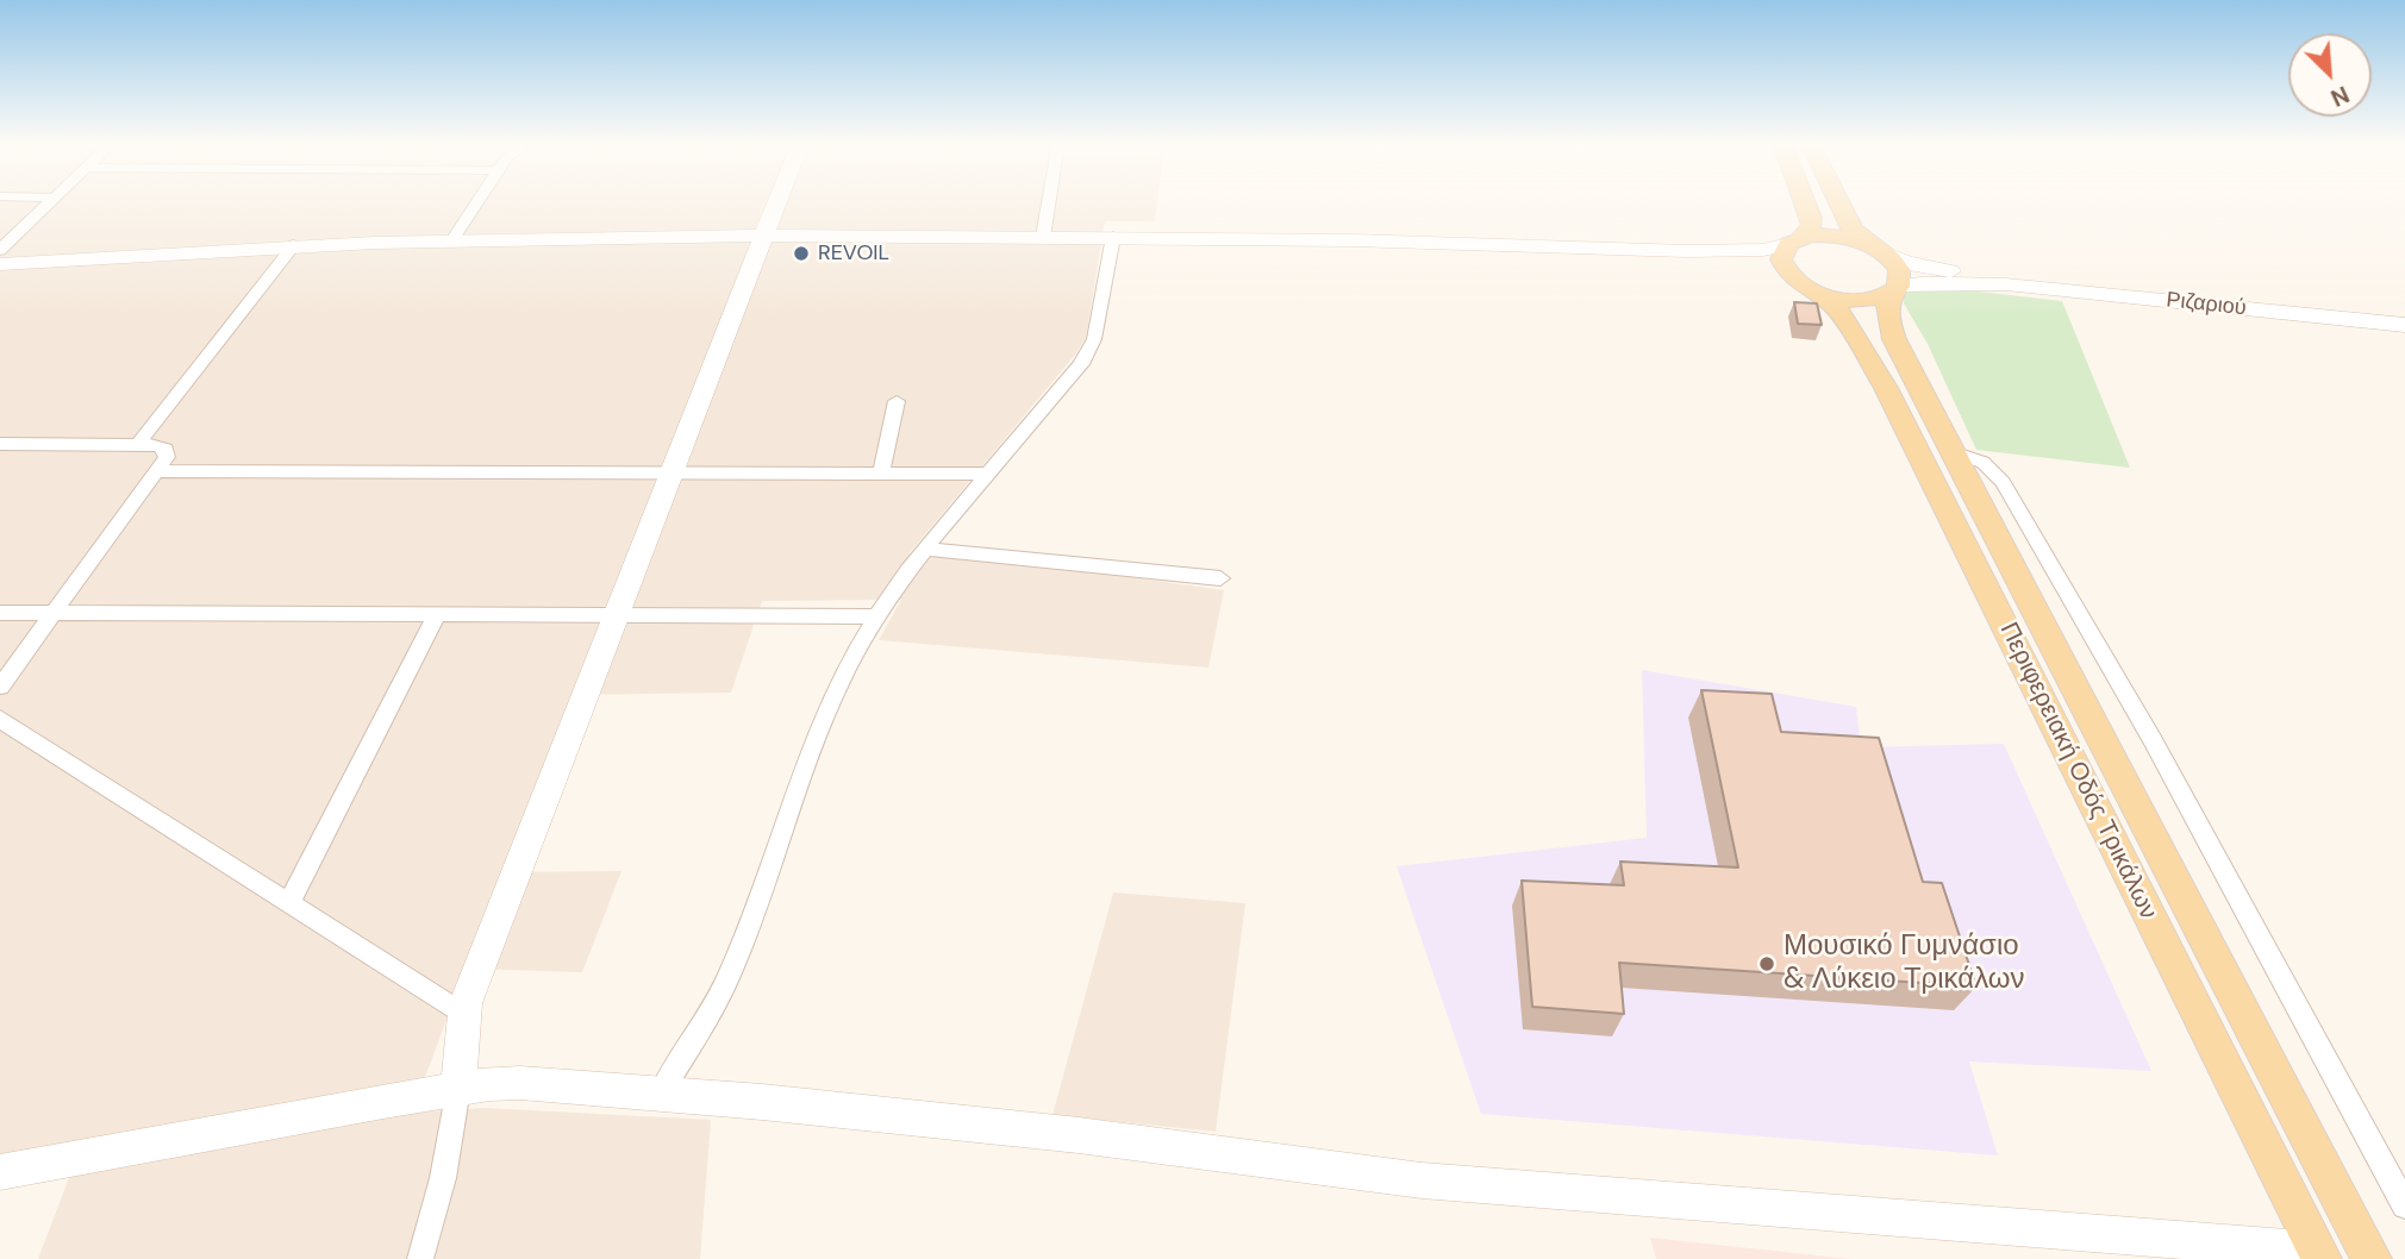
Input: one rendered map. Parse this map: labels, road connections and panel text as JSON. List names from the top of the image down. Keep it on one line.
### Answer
{"streets":{"main road":["Περιφερειακή Οδός Τρικάλων"],"street":["Ριζαριού"]},"crossings":[["Ριζαριού","Περιφερειακή Οδός Τρικάλων"]],"places":["REVOIL","Μουσικό Γυμνάσιο & Λύκειο Τρικάλων"],"north":"bottom right"}
